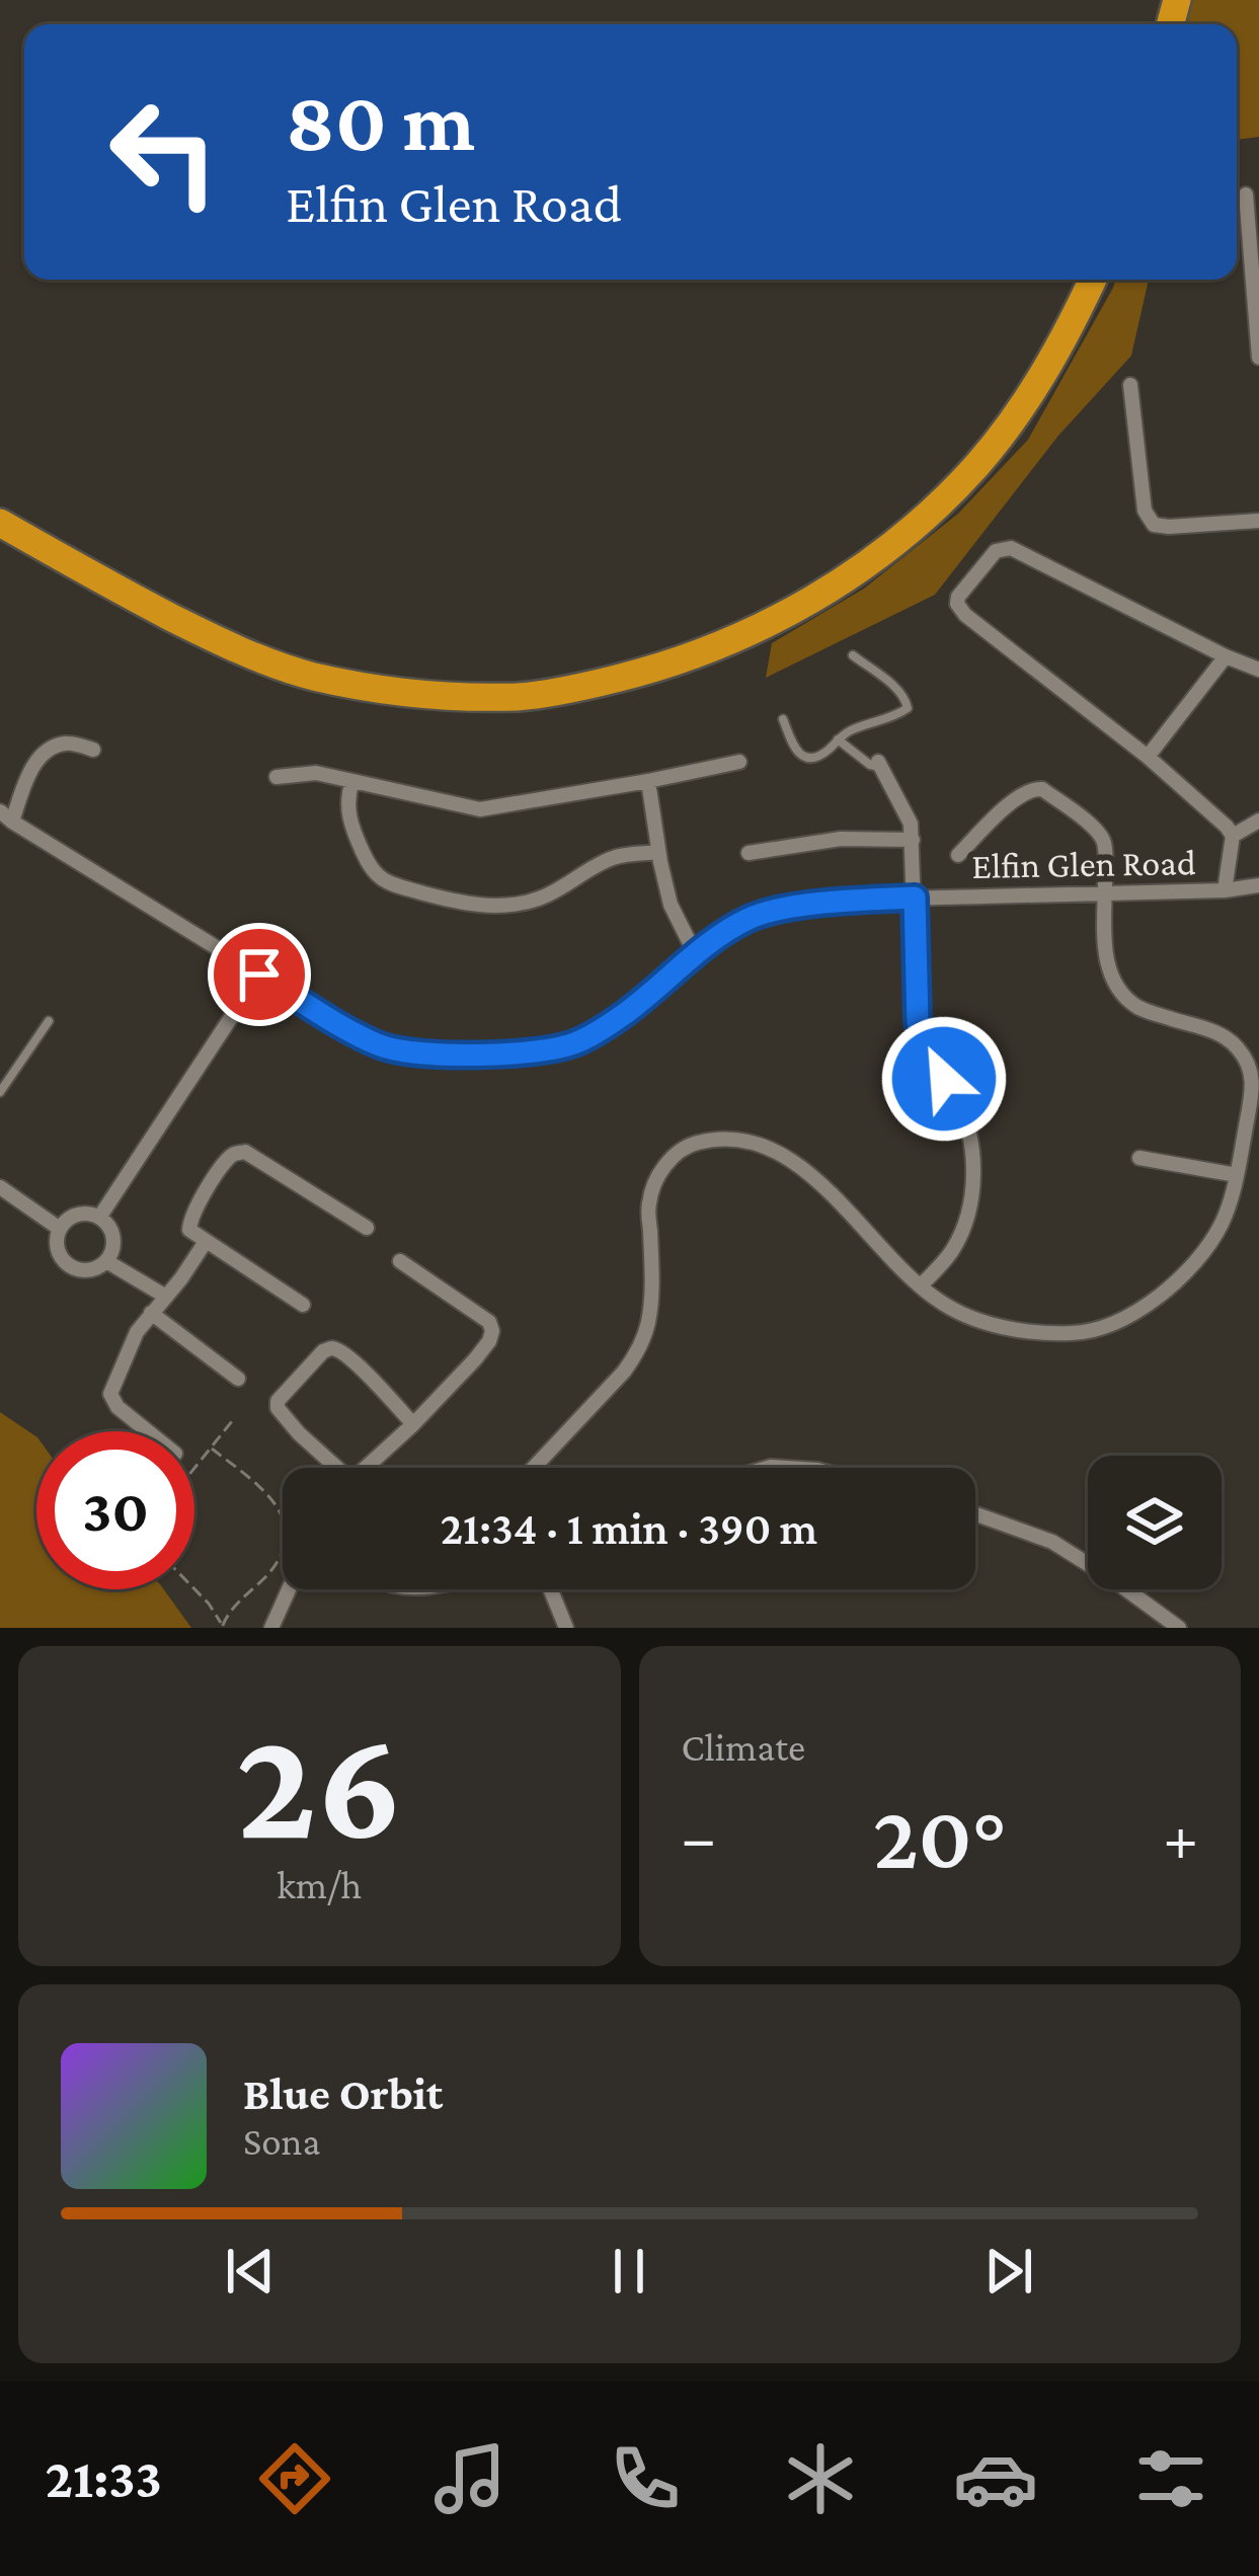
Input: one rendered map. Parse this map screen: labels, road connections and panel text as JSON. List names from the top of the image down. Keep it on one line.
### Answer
{"streets":{"street":["Elfin Glen Road"]},"page":{"turn":["80 m","Elfin Glen Road"],"limit":"30","trip":"21:34 · 1 min · 390 m","tile":[["26","km/h"],"Climate"],"heat":["−","20°","+"],"song":["Blue Orbit","Sona"],"tabs":"21:33"}}
